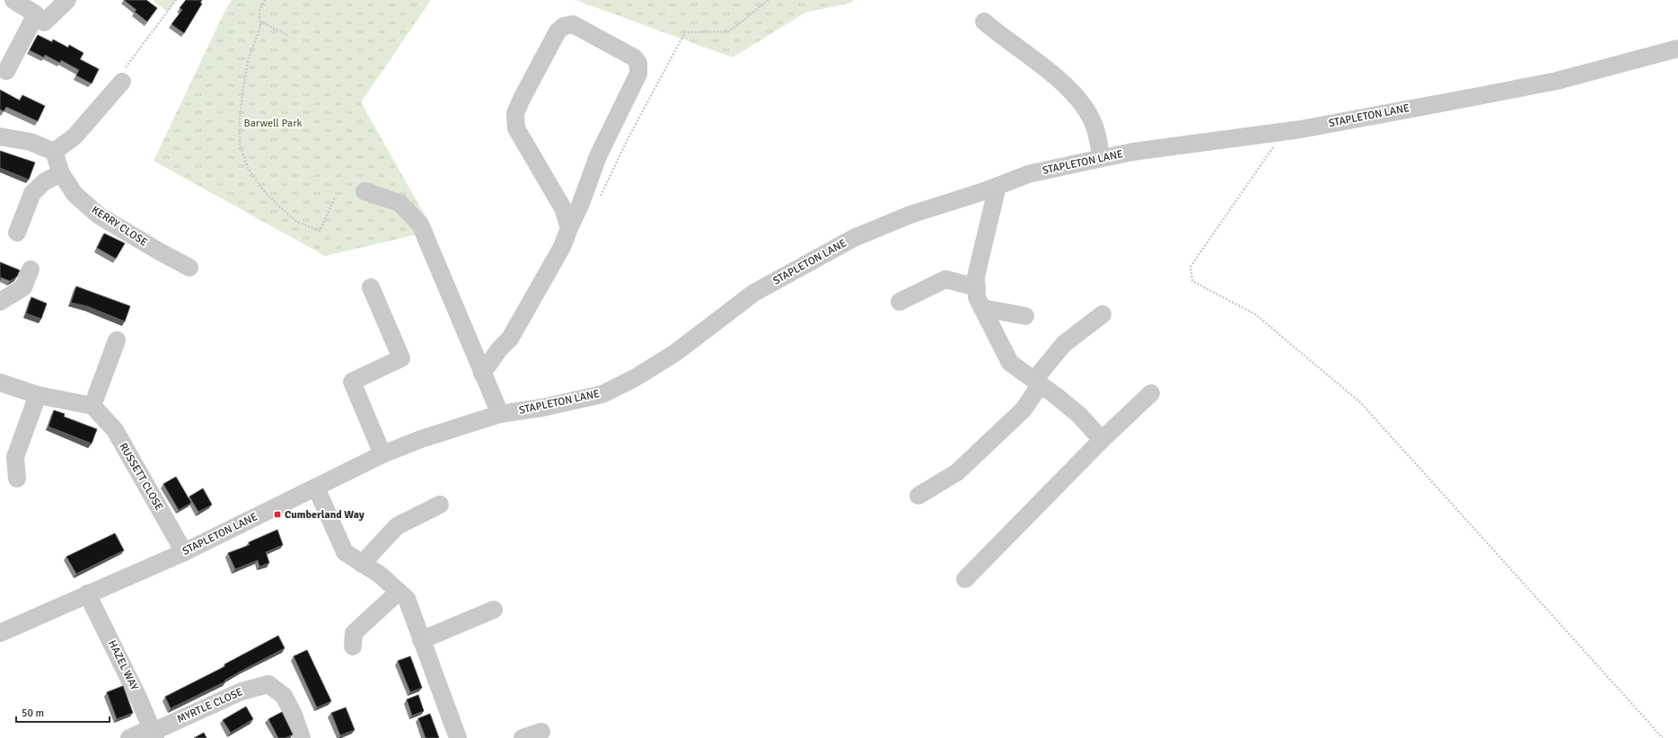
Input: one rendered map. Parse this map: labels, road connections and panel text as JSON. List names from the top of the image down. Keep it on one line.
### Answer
{"streets":{"street":["STAPLETON LANE","KERRY CLOSE","RUSSETT CLOSE","HAZEL WAY","MYRTLE CLOSE"]},"crossings":[["STAPLETON LANE","RUSSETT CLOSE"],["STAPLETON LANE","HAZEL WAY"],["HAZEL WAY","MYRTLE CLOSE"]],"parks":["Barwell Park"],"places":{"transit":["Cumberland Way"]},"scale_bar":"50 m"}
